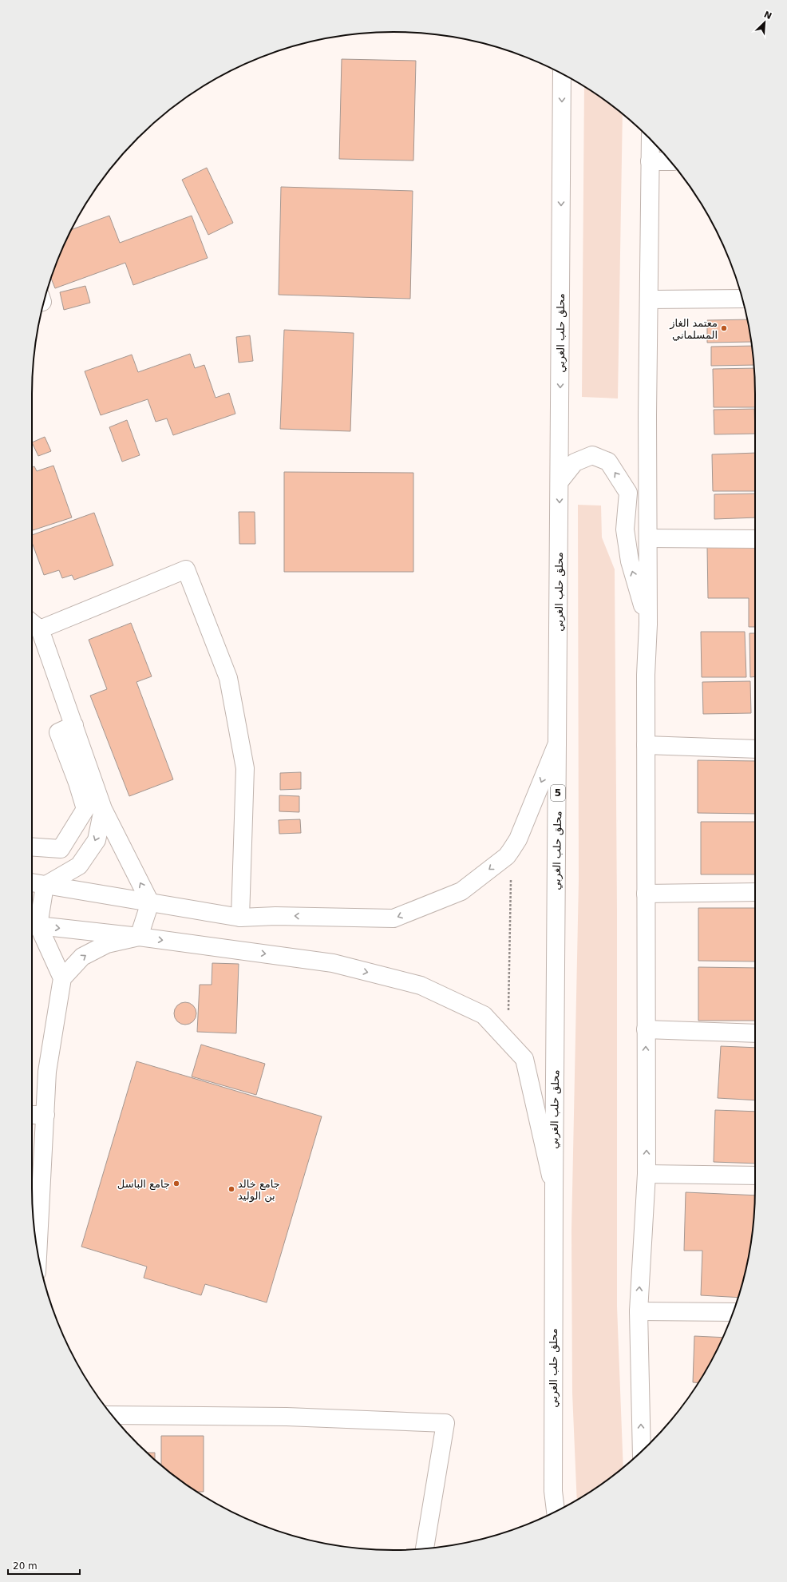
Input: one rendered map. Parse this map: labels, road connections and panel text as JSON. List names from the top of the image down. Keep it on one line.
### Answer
{"streets":{"main road":["محلق حلب الغربي","5"]},"places":["معتمد الغاز المسلماني","جامع الباسل","جامع خالد بن الوليد"],"scale_bar":"20 m","north":"top right"}
